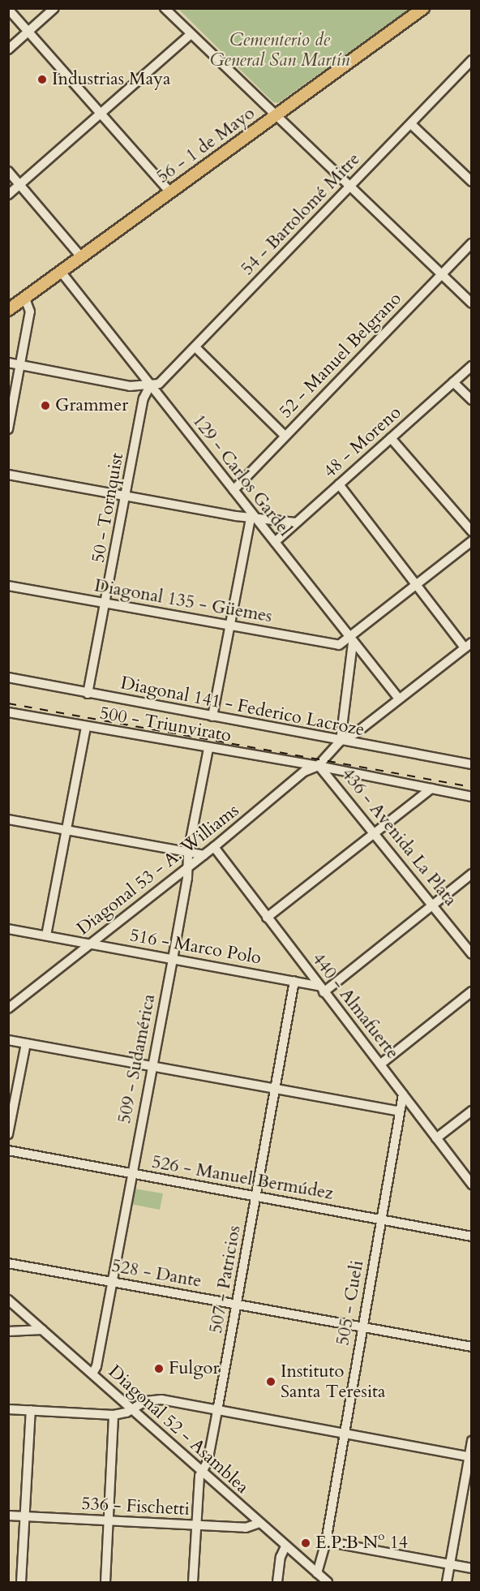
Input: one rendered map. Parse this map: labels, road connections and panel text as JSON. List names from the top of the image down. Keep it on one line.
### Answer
{"streets":{"main road":["56 - 1 de Mayo"],"street":["54 - Bartolomé Mitre","52 - Manuel Belgrano","48 - Moreno","129 - Carlos Gardel","50 - Tornquist","Diagonal 135 - Güemes","Diagonal 141 - Federico Lacroze","500 - Triunvirato","436 - Avenida La Plata","Diagonal 53 - A. Williams","516 - Marco Polo","440 - Almafuerte","509 - Sudamérica","526 - Manuel Bermúdez","528 - Dante","507 - Patricios","505 - Cueli","Diagonal 52 - Asamblea","536 - Fischetti"]},"crossings":[["56 - 1 de Mayo","129 - Carlos Gardel"],["54 - Bartolomé Mitre","129 - Carlos Gardel"],["54 - Bartolomé Mitre","50 - Tornquist"],["52 - Manuel Belgrano","129 - Carlos Gardel"],["48 - Moreno","129 - Carlos Gardel"],["129 - Carlos Gardel","50 - Tornquist"],["129 - Carlos Gardel","Diagonal 135 - Güemes"],["129 - Carlos Gardel","Diagonal 53 - A. Williams"],["50 - Tornquist","Diagonal 135 - Güemes"],["50 - Tornquist","Diagonal 141 - Federico Lacroze"],["Diagonal 141 - Federico Lacroze","Diagonal 53 - A. Williams"],["500 - Triunvirato","436 - Avenida La Plata"],["500 - Triunvirato","Diagonal 53 - A. Williams"],["500 - Triunvirato","509 - Sudamérica"],["436 - Avenida La Plata","Diagonal 53 - A. Williams"],["Diagonal 53 - A. Williams","516 - Marco Polo"],["Diagonal 53 - A. Williams","440 - Almafuerte"],["Diagonal 53 - A. Williams","509 - Sudamérica"],["516 - Marco Polo","440 - Almafuerte"],["516 - Marco Polo","509 - Sudamérica"],["516 - Marco Polo","507 - Patricios"],["440 - Almafuerte","505 - Cueli"],["509 - Sudamérica","526 - Manuel Bermúdez"],["509 - Sudamérica","528 - Dante"],["509 - Sudamérica","Diagonal 52 - Asamblea"],["526 - Manuel Bermúdez","507 - Patricios"],["526 - Manuel Bermúdez","505 - Cueli"],["528 - Dante","507 - Patricios"],["528 - Dante","505 - Cueli"],["507 - Patricios","Diagonal 52 - Asamblea"],["507 - Patricios","536 - Fischetti"],["505 - Cueli","Diagonal 52 - Asamblea"],["Diagonal 52 - Asamblea","536 - Fischetti"]],"parks":["Cementerio de General San Martín"],"places":["Industrias Maya","Grammer","Fulgor","Instituto Santa Teresita","E.P.B Nº 14"]}
